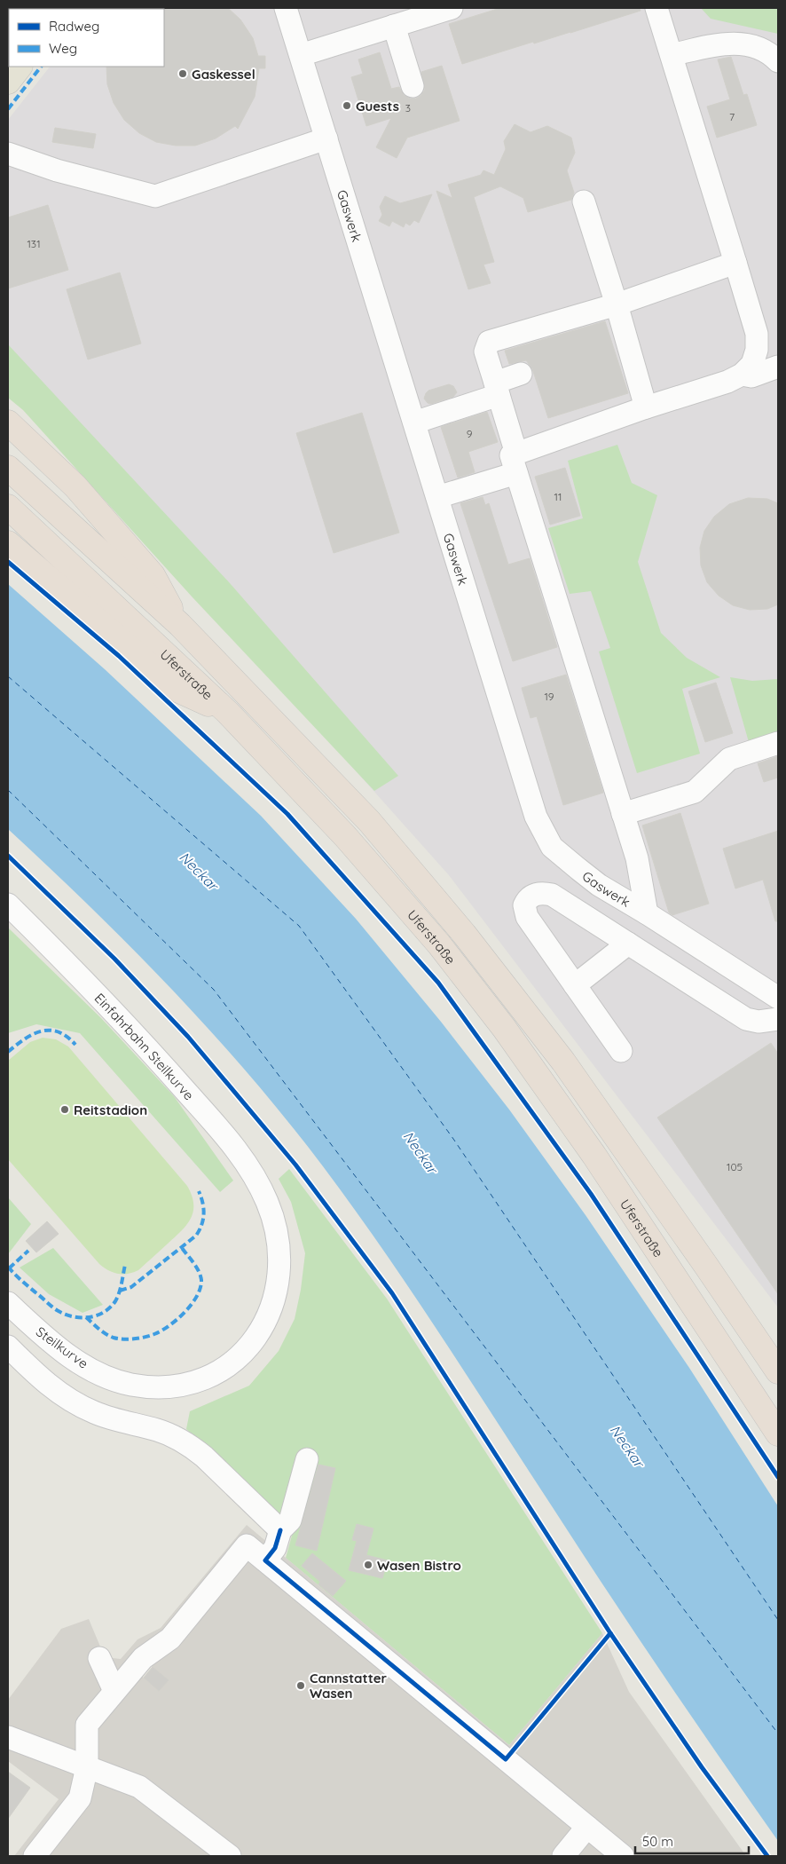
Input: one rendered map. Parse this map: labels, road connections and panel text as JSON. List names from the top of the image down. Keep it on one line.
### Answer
{"streets":{"highway":["Uferstraße"],"street":["Gaswerk","Einfahrbahn Steilkurve","Steilkurve"]},"crossings":[["Einfahrbahn Steilkurve","Steilkurve"]],"water":["Neckar"],"places":["Gaskessel","Guests","Reitstadion","Wasen Bistro","Cannstatter Wasen"],"house_numbers":["3","7","131","9","11","19","105"],"legend":["Radweg","Weg"],"scale_bar":"50 m"}
